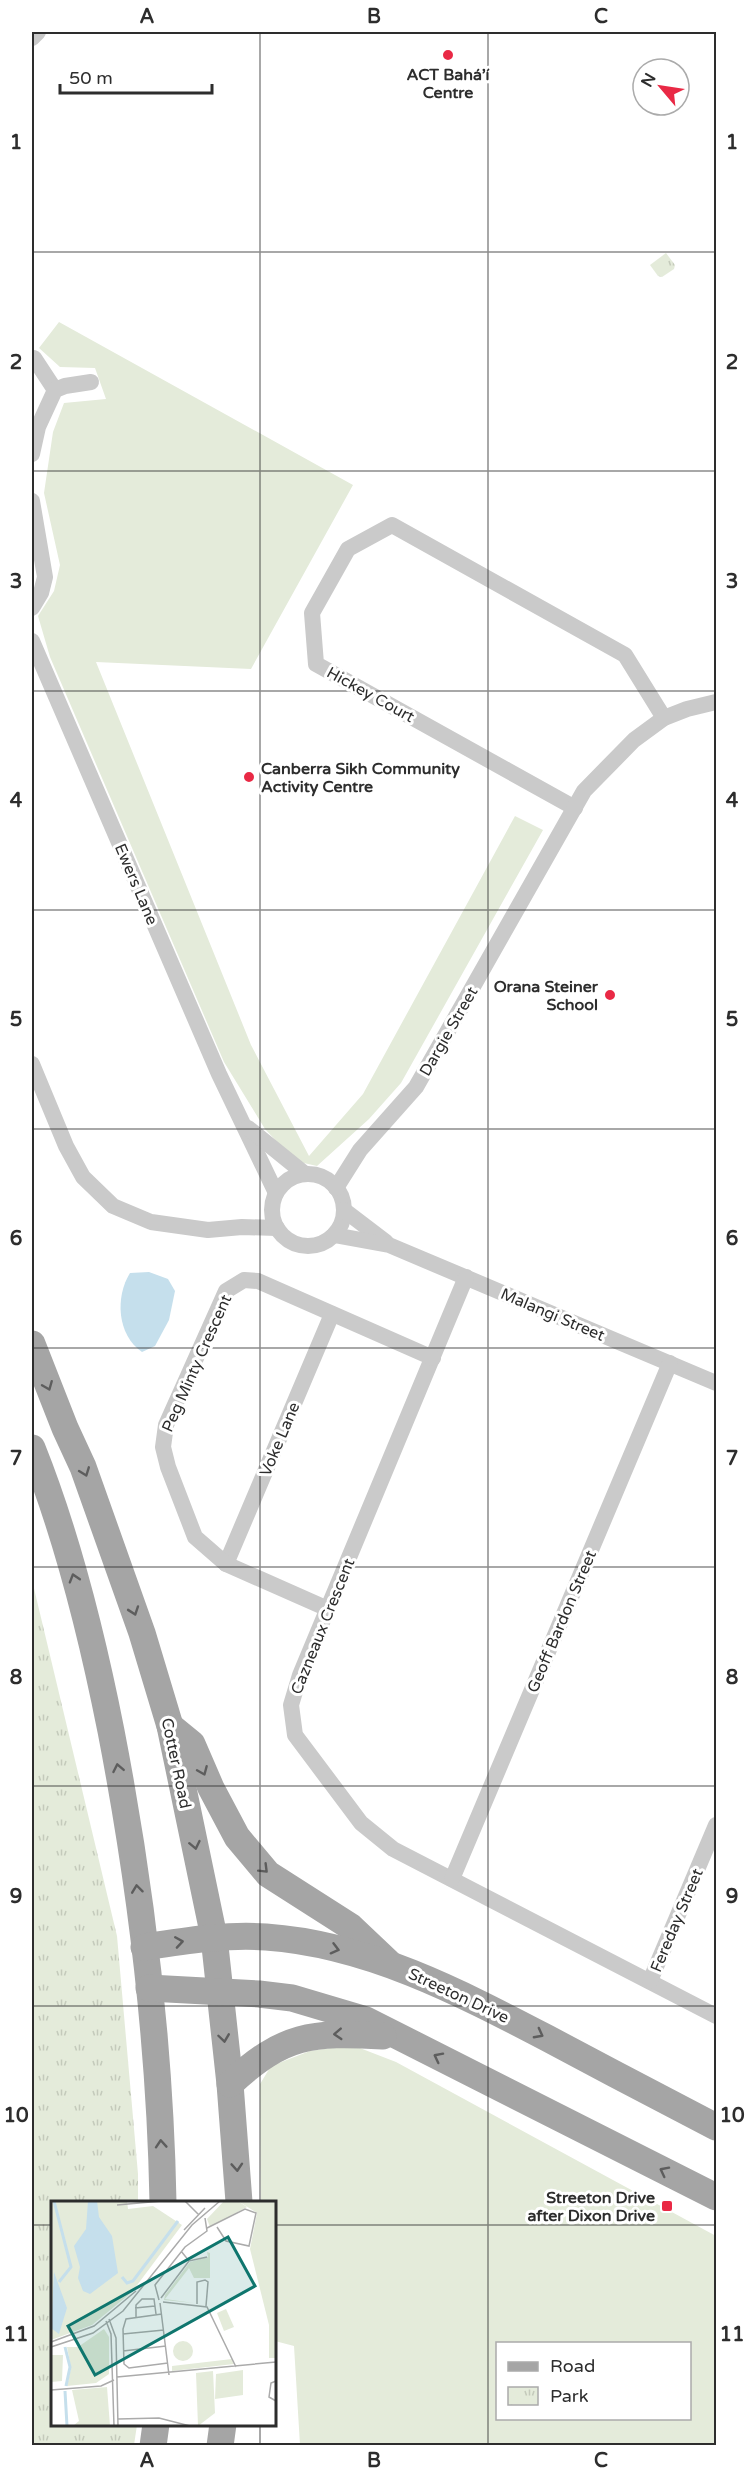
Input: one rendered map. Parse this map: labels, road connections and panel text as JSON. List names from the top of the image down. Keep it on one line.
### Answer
{"streets":{"main road":["Cotter Road","Streeton Drive"],"street":["Hickey Court","Ewers Lane","Dargie Street","Malangi Street","Peg Minty Crescent","Voke Lane","Geoff Bardon Street","Cazneaux Crescent","Fereday Street"]},"crossings":[["Hickey Court","Dargie Street"],["Ewers Lane","Dargie Street"],["Ewers Lane","Malangi Street"],["Dargie Street","Malangi Street"],["Malangi Street","Geoff Bardon Street"],["Malangi Street","Cazneaux Crescent"],["Peg Minty Crescent","Voke Lane"],["Peg Minty Crescent","Cazneaux Crescent"],["Geoff Bardon Street","Cazneaux Crescent"],["Cazneaux Crescent","Fereday Street"],["Cotter Road","Streeton Drive"]],"places":{"other":["ACT Bahá’í Centre","Canberra Sikh Community Activity Centre","Orana Steiner School"],"transit":["Streeton Drive after Dixon Drive"]},"legend":["Road","Park"],"scale_bar":"50 m","north":"top left","grid":{"columns":["A","B","C"],"rows":["1","2","3","4","5","6","7","8","9","10","11"]}}
